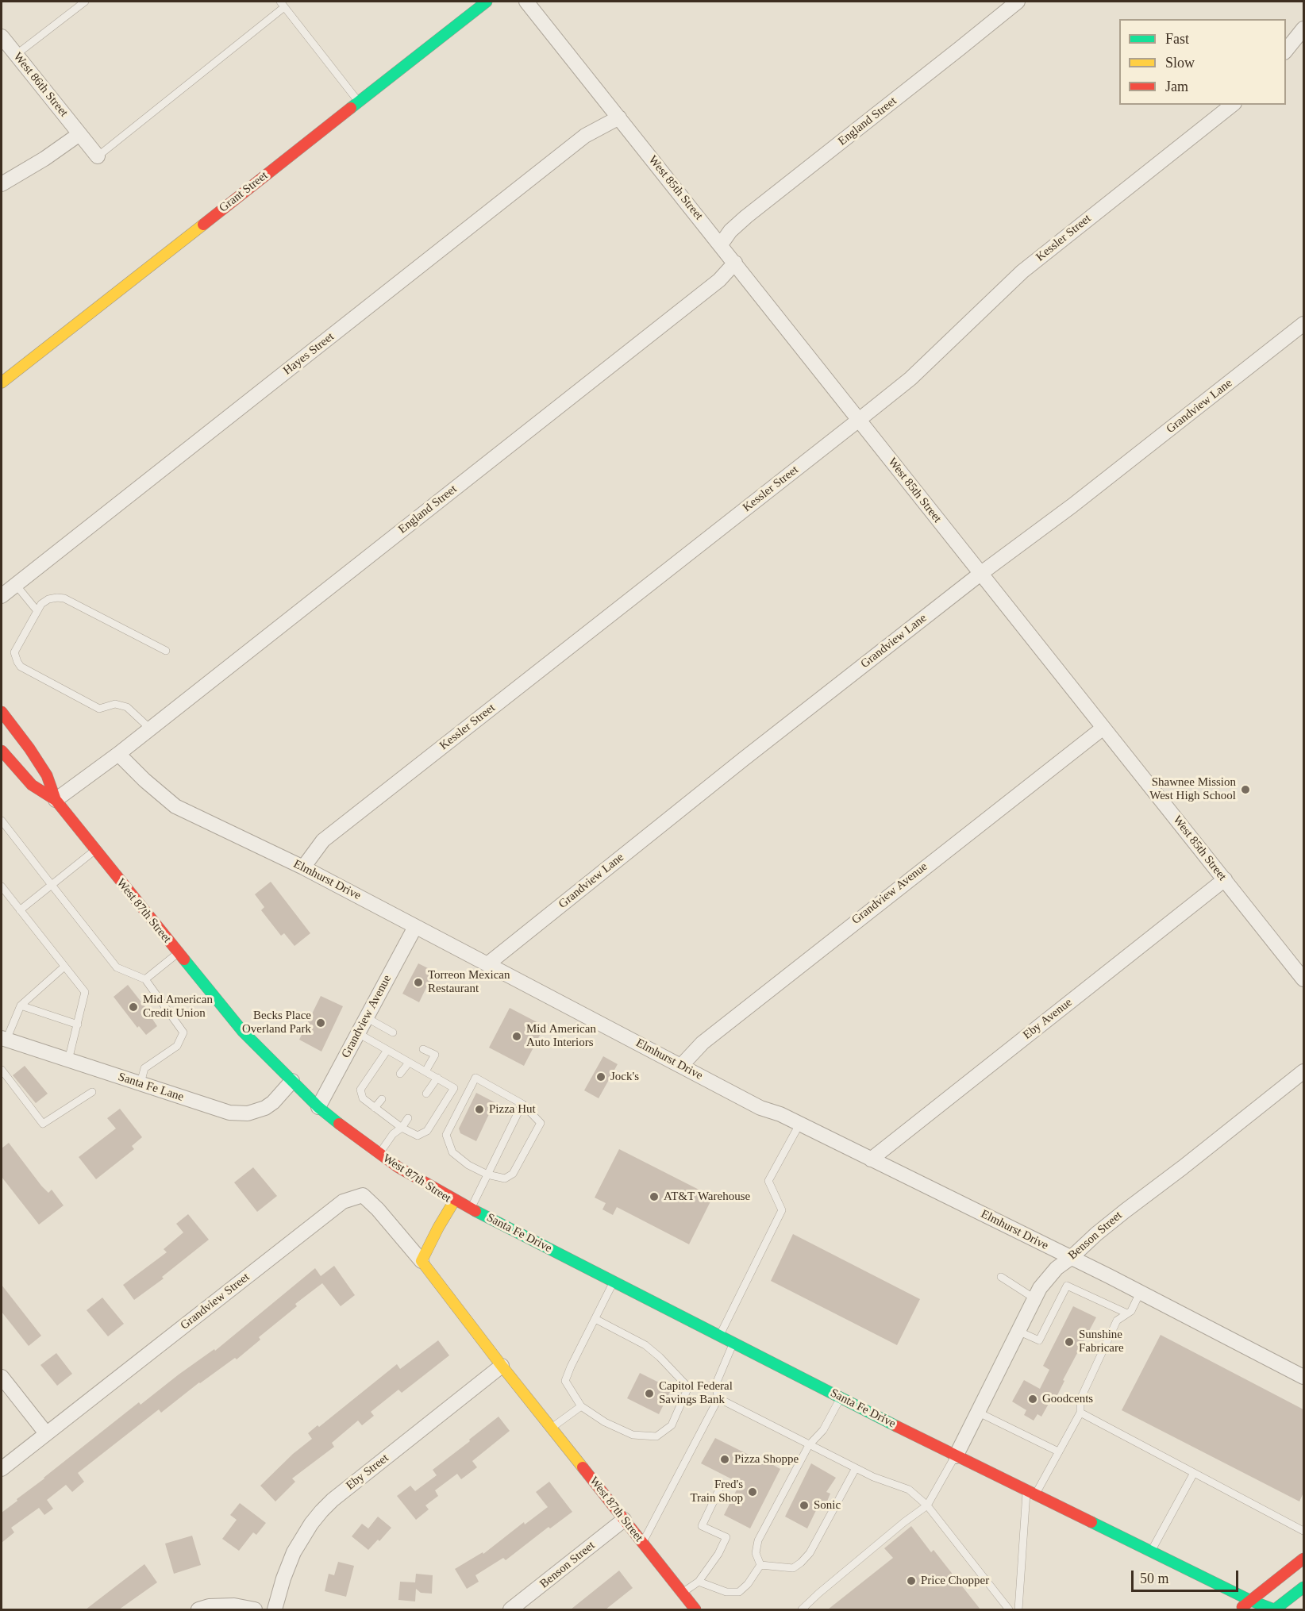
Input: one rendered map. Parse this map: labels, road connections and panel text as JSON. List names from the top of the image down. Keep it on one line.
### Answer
{"streets":{"main road":["Grant Street","West 87th Street","Santa Fe Drive"],"street":["West 86th Street","England Street","West 85th Street","Kessler Street","Hayes Street","Grandview Lane","Elmhurst Drive","Grandview Avenue","Eby Avenue","Santa Fe Lane","Benson Street","Grandview Street","Eby Street"]},"crossings":[["England Street","West 85th Street"],["England Street","Elmhurst Drive"],["West 85th Street","Kessler Street"],["West 85th Street","Hayes Street"],["West 85th Street","Grandview Lane"],["West 85th Street","Grandview Avenue"],["West 85th Street","Eby Avenue"],["Kessler Street","Elmhurst Drive"],["Grandview Lane","Elmhurst Drive"],["Elmhurst Drive","Grandview Avenue"],["Elmhurst Drive","Eby Avenue"],["Elmhurst Drive","Benson Street"],["Grandview Avenue","West 87th Street"],["West 87th Street","Santa Fe Lane"],["West 87th Street","Santa Fe Drive"],["West 87th Street","Benson Street"],["West 87th Street","Grandview Street"],["West 87th Street","Eby Street"],["Santa Fe Drive","Benson Street"]],"places":["Shawnee Mission West High School","Torreon Mexican Restaurant","Mid American Credit Union","Becks Place Overland Park","Mid American Auto Interiors","Jock's","Pizza Hut","AT&T Warehouse","Sunshine Fabricare","Capitol Federal Savings Bank","Goodcents","Pizza Shoppe","Fred's Train Shop","Sonic","Price Chopper"],"legend":["Fast","Slow","Jam"],"scale_bar":"50 m"}
